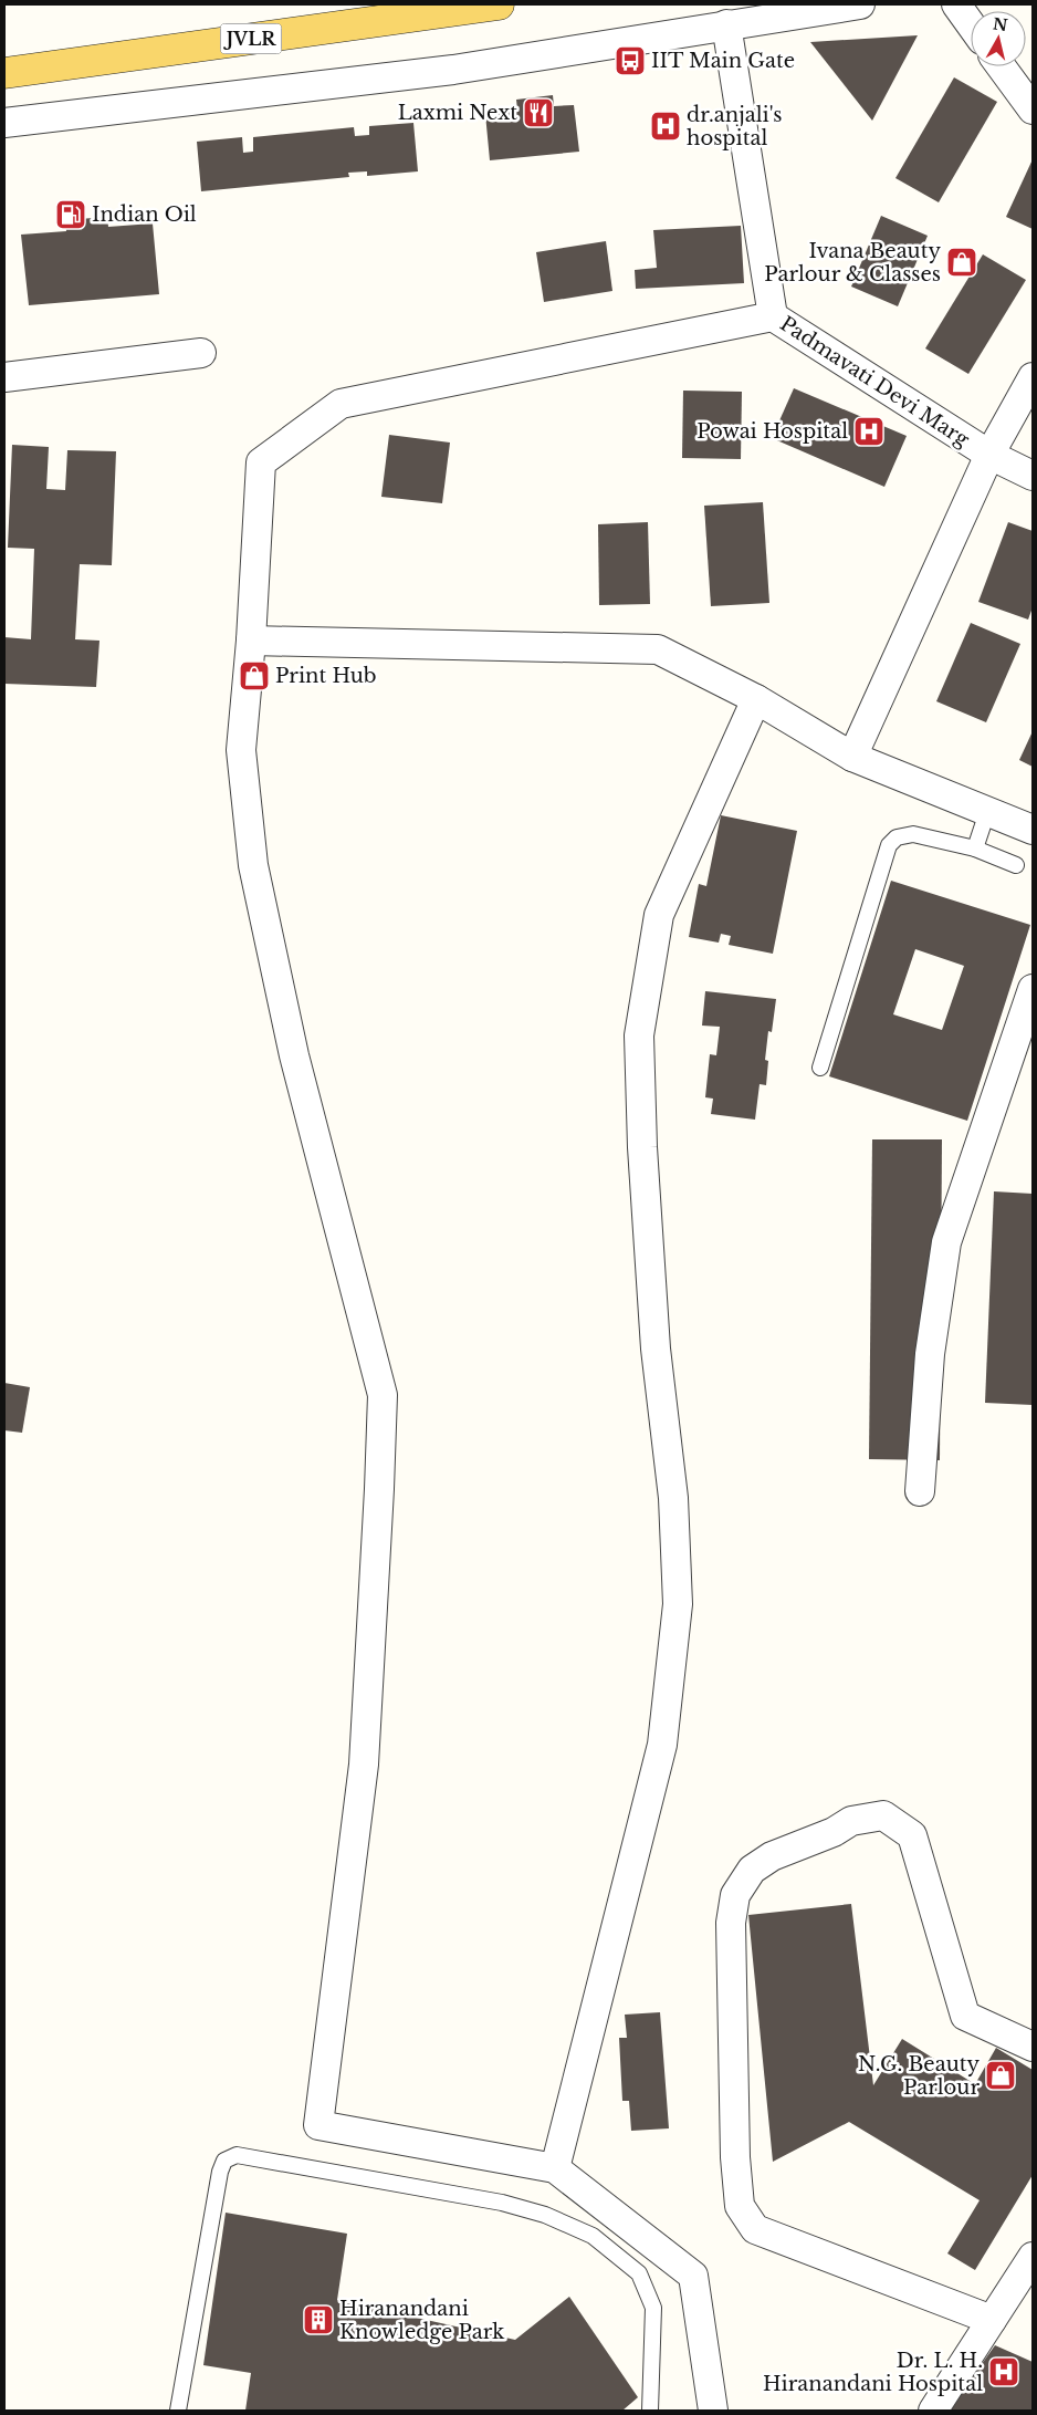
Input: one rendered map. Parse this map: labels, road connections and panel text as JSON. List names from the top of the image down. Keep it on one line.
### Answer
{"streets":{"main road":["JVLR"],"street":["Padmavati Devi Marg"]},"places":{"bus stop":["IIT Main Gate"],"restaurant":["Laxmi Next"],"hospital":["dr.anjali's hospital","Powai Hospital","Dr. L. H. Hiranandani Hospital"],"fuel station":["Indian Oil"],"shop":["Ivana Beauty Parlour & Classes","Print Hub","N.G. Beauty Parlour"],"building":["Hiranandani Knowledge Park"]},"north":"top"}
